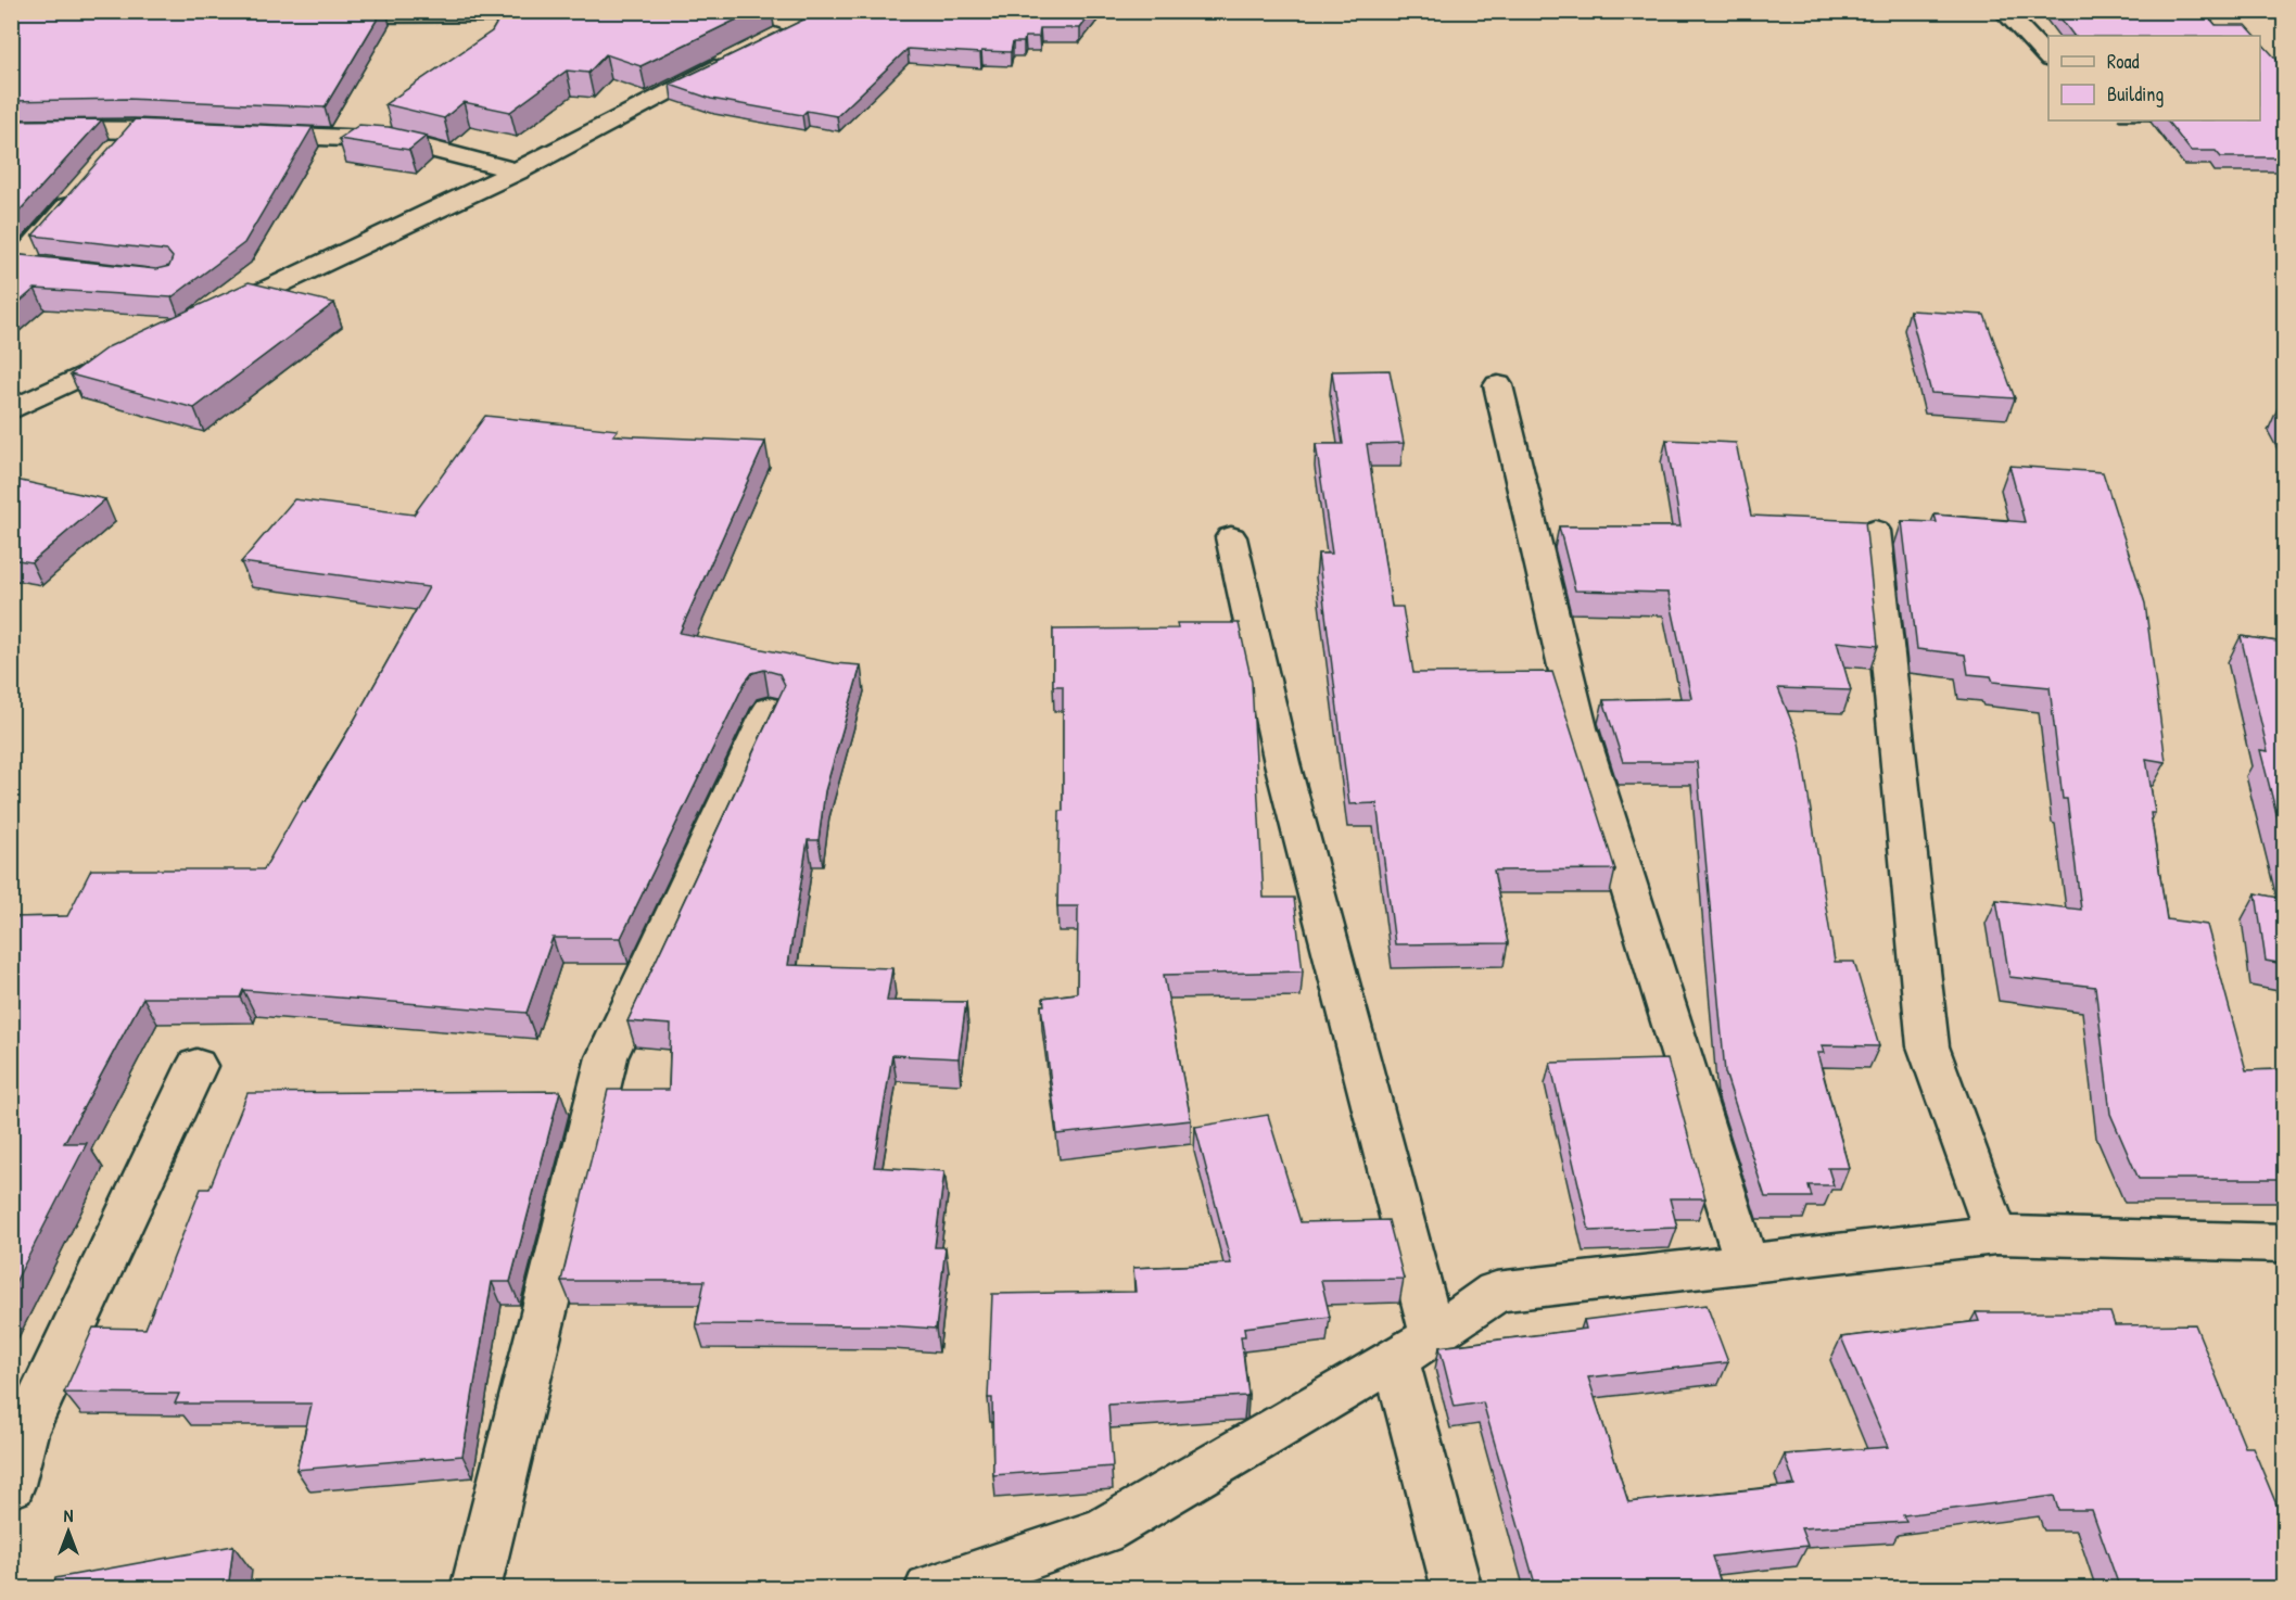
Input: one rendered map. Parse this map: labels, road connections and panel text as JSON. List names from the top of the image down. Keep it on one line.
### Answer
{"legend":["Road","Building"],"north":"top"}
